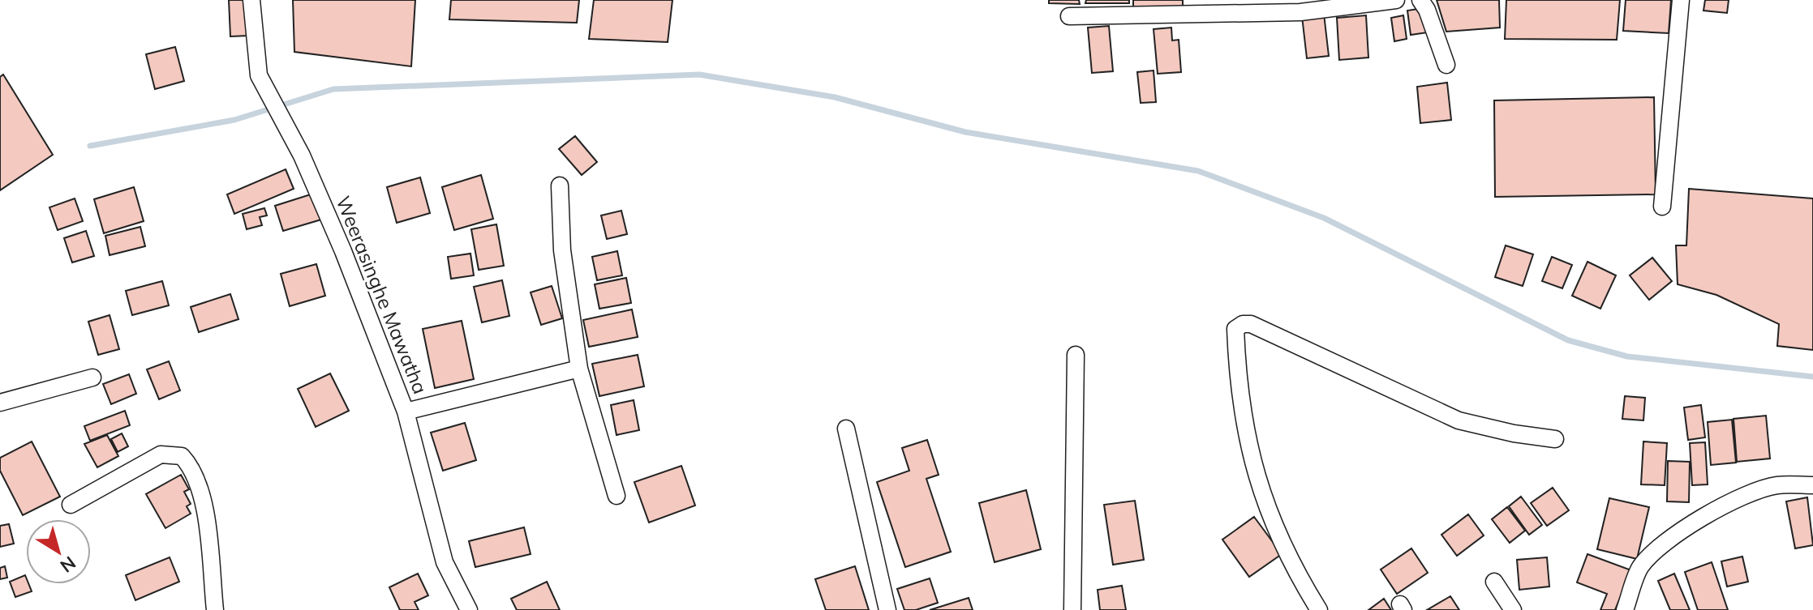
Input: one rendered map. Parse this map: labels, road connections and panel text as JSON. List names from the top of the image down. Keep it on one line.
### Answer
{"streets":{"street":["Weerasinghe Mawatha"]},"north":"bottom right"}
